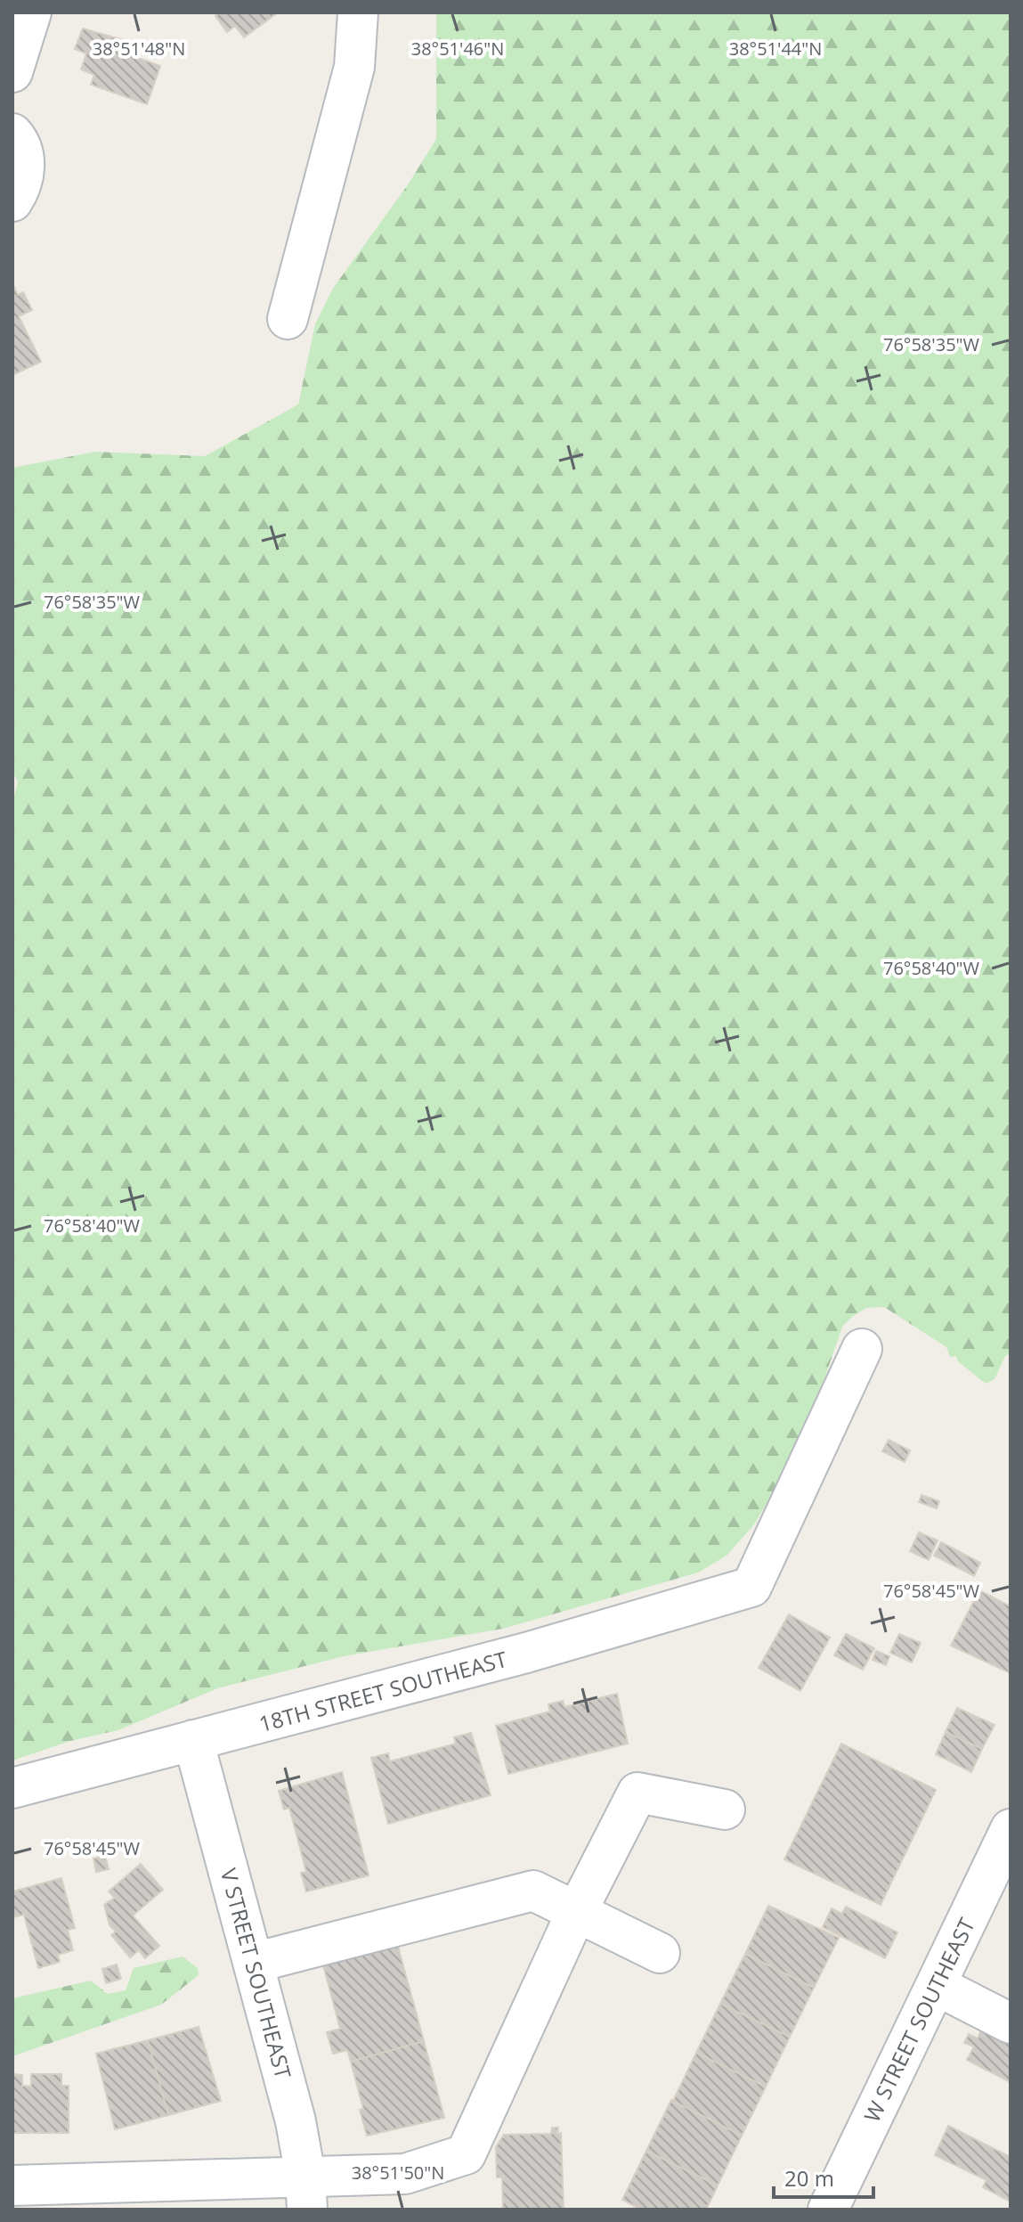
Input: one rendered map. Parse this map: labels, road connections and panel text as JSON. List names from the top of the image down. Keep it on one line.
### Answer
{"streets":{"street":["18TH STREET SOUTHEAST","V STREET SOUTHEAST","W STREET SOUTHEAST"]},"crossings":[["18TH STREET SOUTHEAST","V STREET SOUTHEAST"]],"scale_bar":"20 m","coordinates":["38°51'48\"N","38°51'46\"N","38°51'44\"N","76°58'35\"W","76°58'40\"W","76°58'45\"W","38°51'50\"N"]}
